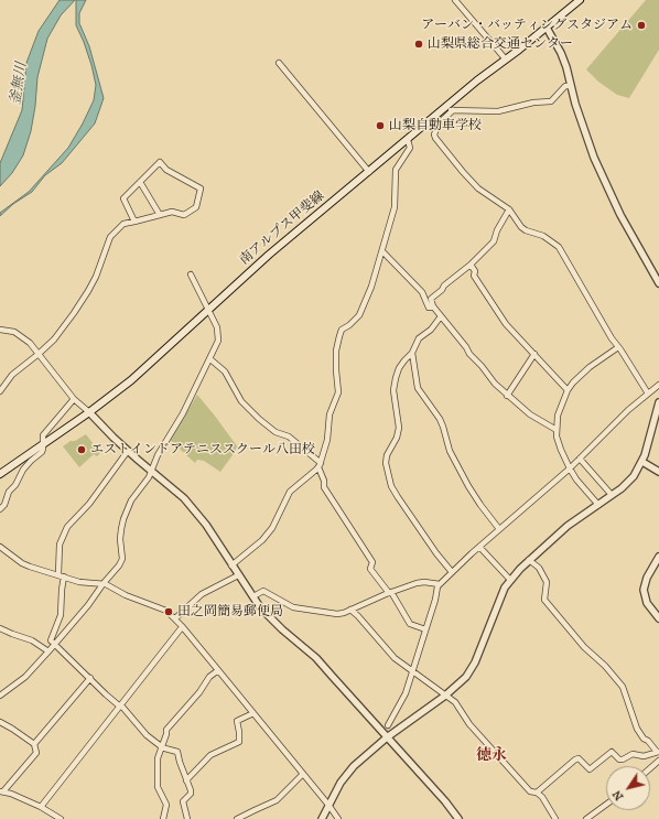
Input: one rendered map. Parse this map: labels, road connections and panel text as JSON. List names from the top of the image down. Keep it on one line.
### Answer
{"streets":{"main road":["南アルプス甲斐線"]},"districts":["徳永"],"water":["釜無川"],"places":["アーバン・バッティングスタジアム","山梨県総合交通センター","山梨自動車学校","エストインドアテニススクール八田校","田之岡簡易郵便局"],"north":"bottom left"}
